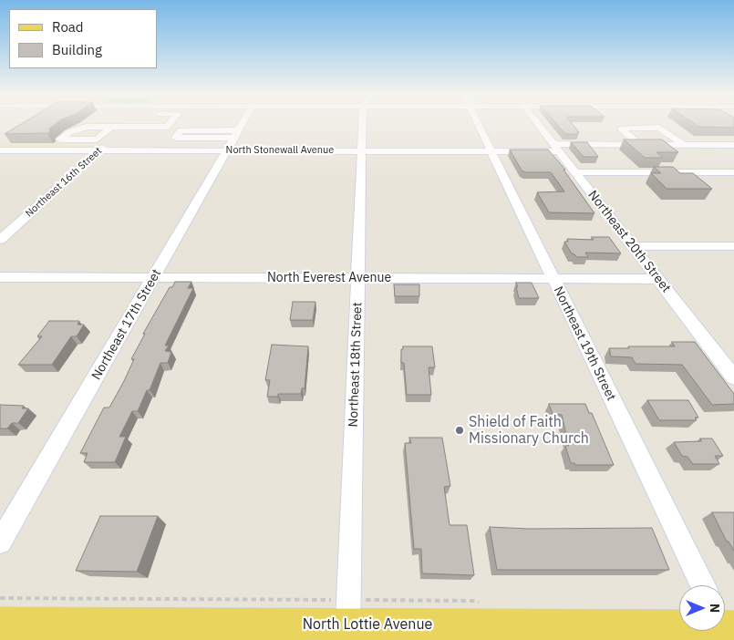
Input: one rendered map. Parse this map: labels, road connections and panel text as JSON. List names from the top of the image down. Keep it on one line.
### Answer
{"streets":{"main road":["North Lottie Avenue"],"street":["North Stonewall Avenue","Northeast 16th Street","Northeast 20th Street","North Everest Avenue","Northeast 17th Street","Northeast 19th Street","Northeast 18th Street"]},"crossings":[["North Stonewall Avenue","Northeast 16th Street"],["North Stonewall Avenue","Northeast 20th Street"],["North Stonewall Avenue","Northeast 17th Street"],["North Stonewall Avenue","Northeast 19th Street"],["North Stonewall Avenue","Northeast 18th Street"],["Northeast 20th Street","North Everest Avenue"],["North Everest Avenue","Northeast 17th Street"],["North Everest Avenue","Northeast 19th Street"],["North Everest Avenue","Northeast 18th Street"],["Northeast 18th Street","North Lottie Avenue"]],"places":["Shield of Faith Missionary Church"],"legend":["Road","Building"],"north":"right"}
